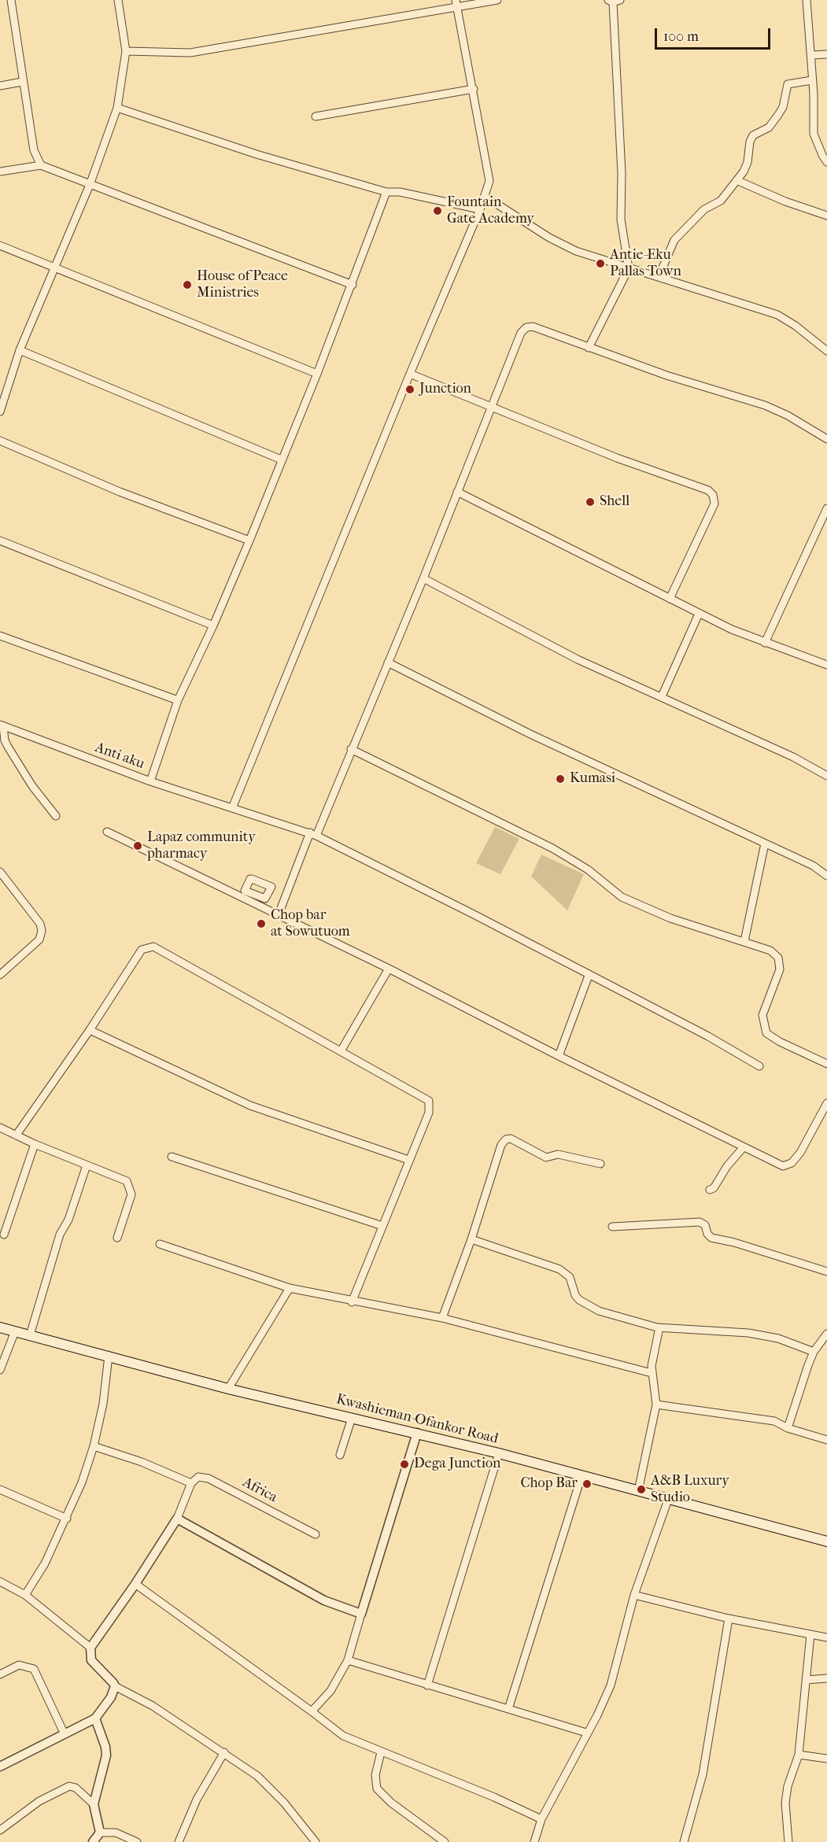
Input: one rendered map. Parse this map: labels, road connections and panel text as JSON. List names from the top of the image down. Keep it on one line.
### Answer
{"streets":{"main road":["Kwashieman-Ofankor Road"],"street":["Anti aku","Africa"]},"places":["Fountain Gate Academy","Antie-Eku Pallas Town","House of Peace Ministries","Junction","Shell","Kumasi","Lapaz community pharmacy","Chop bar at Sowutuom","Dega Junction","Chop Bar","A&B Luxury Studio"],"scale_bar":"100 m"}
